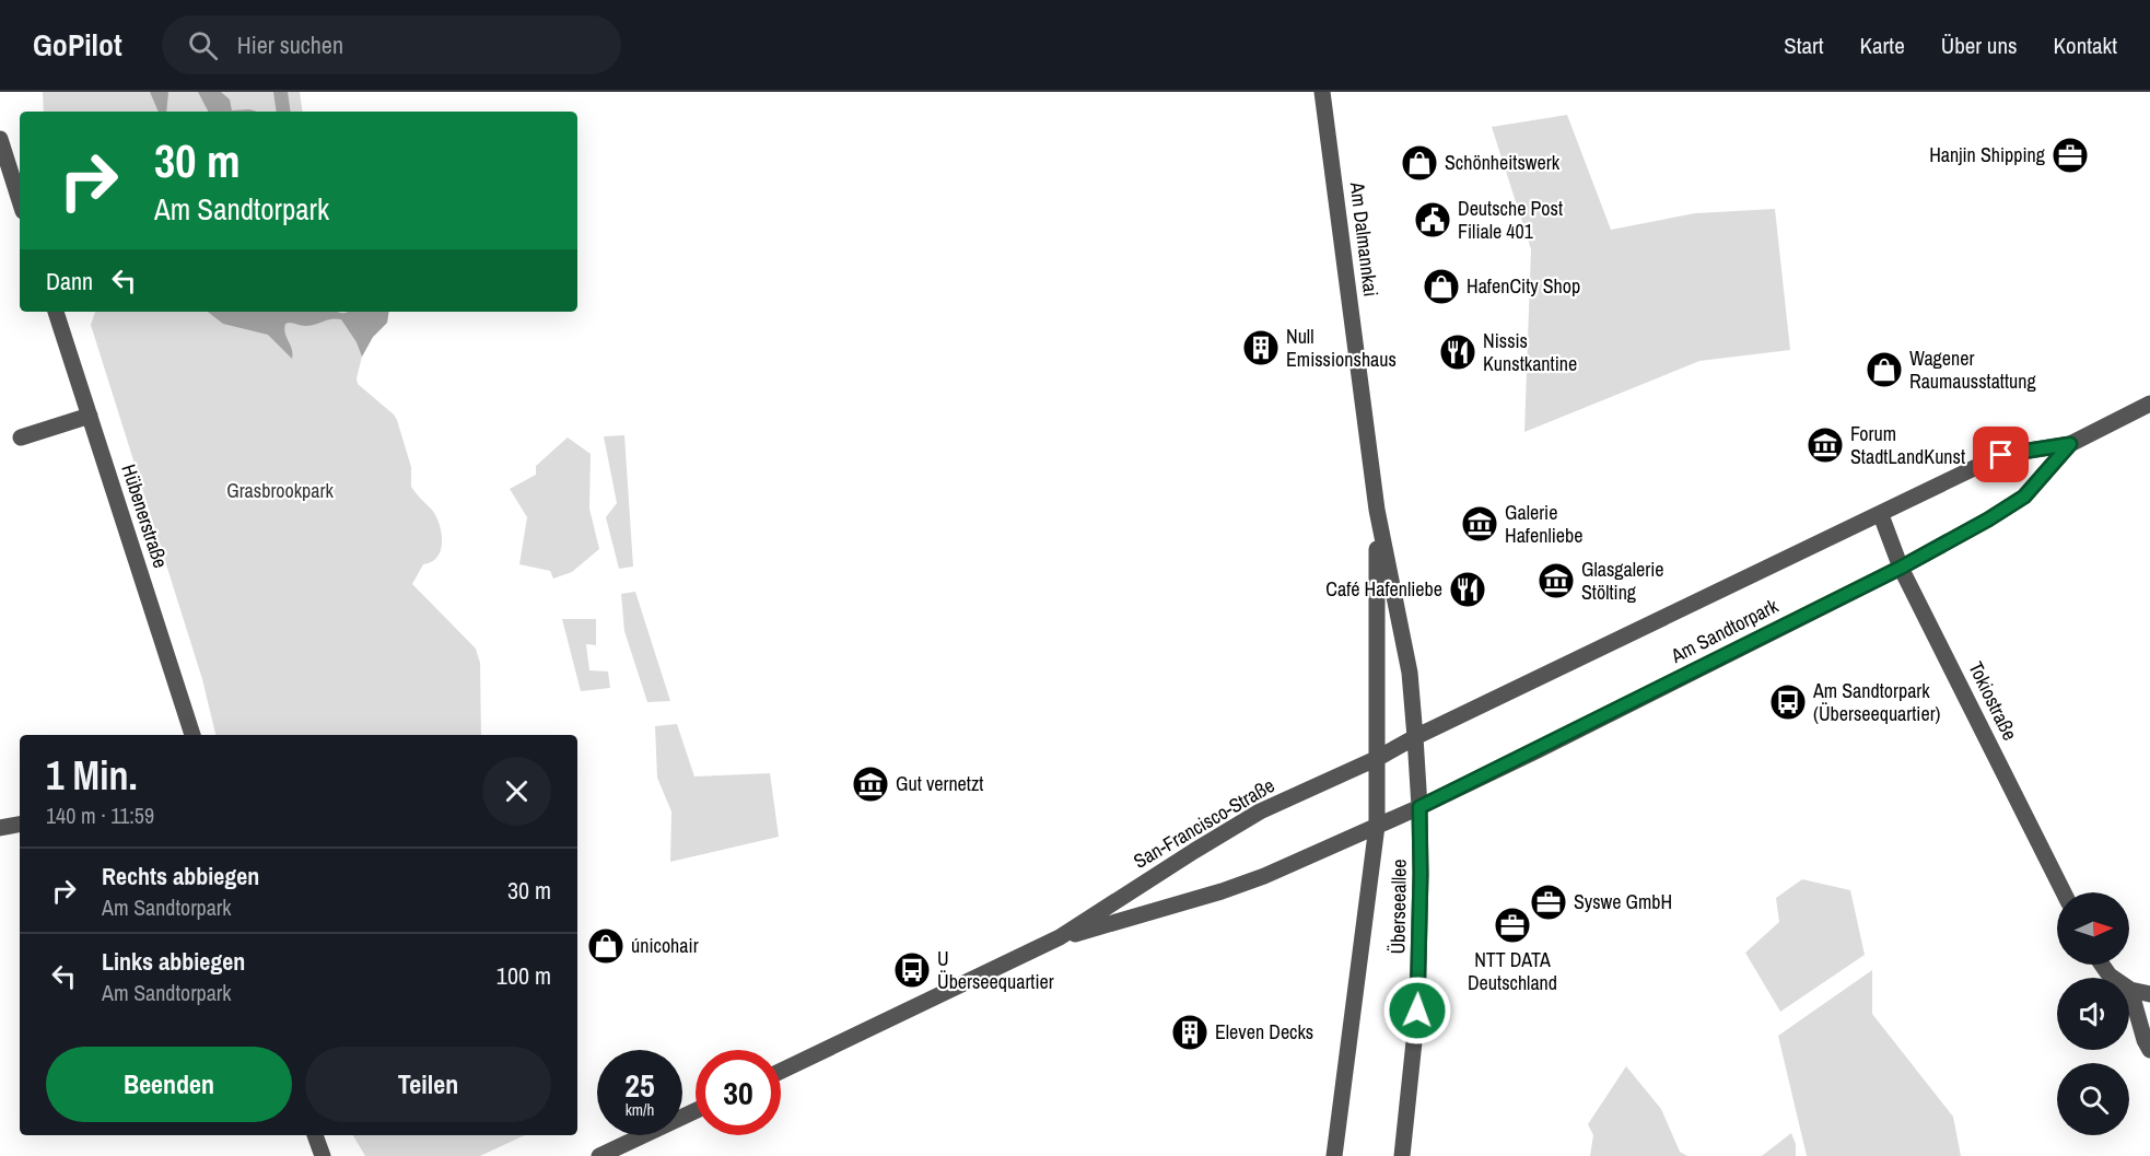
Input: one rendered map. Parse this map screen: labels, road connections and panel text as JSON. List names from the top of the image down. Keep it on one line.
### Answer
{"streets":{"street":["Am Dalmannkai","Hübenerstraße","Am Sandtorpark","Tokiostraße","San-Francisco-Straße","Überseeallee"]},"crossings":[["Am Dalmannkai","Am Sandtorpark"],["Am Dalmannkai","San-Francisco-Straße"],["Am Dalmannkai","Überseeallee"],["Am Sandtorpark","Tokiostraße"],["Am Sandtorpark","San-Francisco-Straße"],["Am Sandtorpark","Überseeallee"],["San-Francisco-Straße","Überseeallee"]],"parks":["Grasbrookpark"],"places":{"office":["Hanjin Shipping","Syswe GmbH","NTT DATA Deutschland"],"shop":["Schönheitswerk","HafenCity Shop","Wagener Raumausstattung","únicohair"],"public building":["Deutsche Post Filiale 401"],"building":["Null Emissionshaus","Eleven Decks"],"restaurant":["Nissis Kunstkantine","Café Hafenliebe"],"museum":["Forum StadtLandKunst","Galerie Hafenliebe","Glasgalerie Stölting","Gut vernetzt"],"bus stop":["Am Sandtorpark (Überseequartier)","U Überseequartier"]},"north":"right","page":{"header":"GoPilot","search":"Hier suchen","nav":["Start","Karte","Über uns","Kontakt"],"turn":["30 m","Am Sandtorpark"],"then":"Dann","heading":["1 Min.","140 m · 11:59"],"list":[{"name":"Rechts abbiegen","note":"Am Sandtorpark","value":"30 m"},{"name":"Links abbiegen","note":"Am Sandtorpark","value":"100 m"}],"buttons":["Beenden","Teilen"],"speed":"25 km/h","limit":"30"}}
